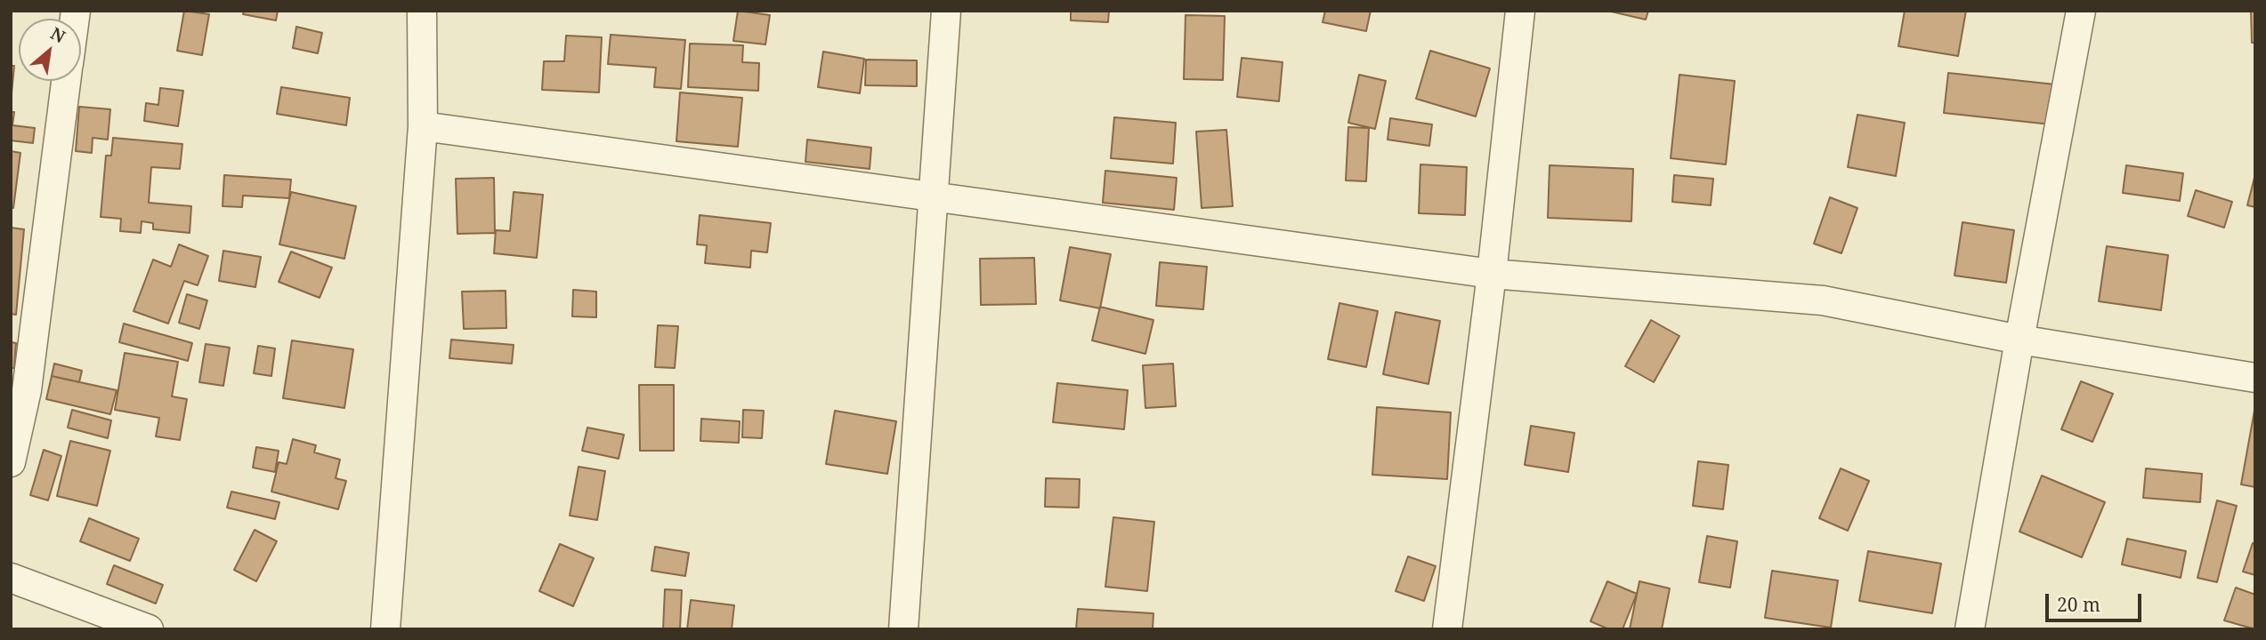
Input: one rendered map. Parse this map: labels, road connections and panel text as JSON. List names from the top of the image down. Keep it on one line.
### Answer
{"scale_bar":"20 m","north":"top right"}
